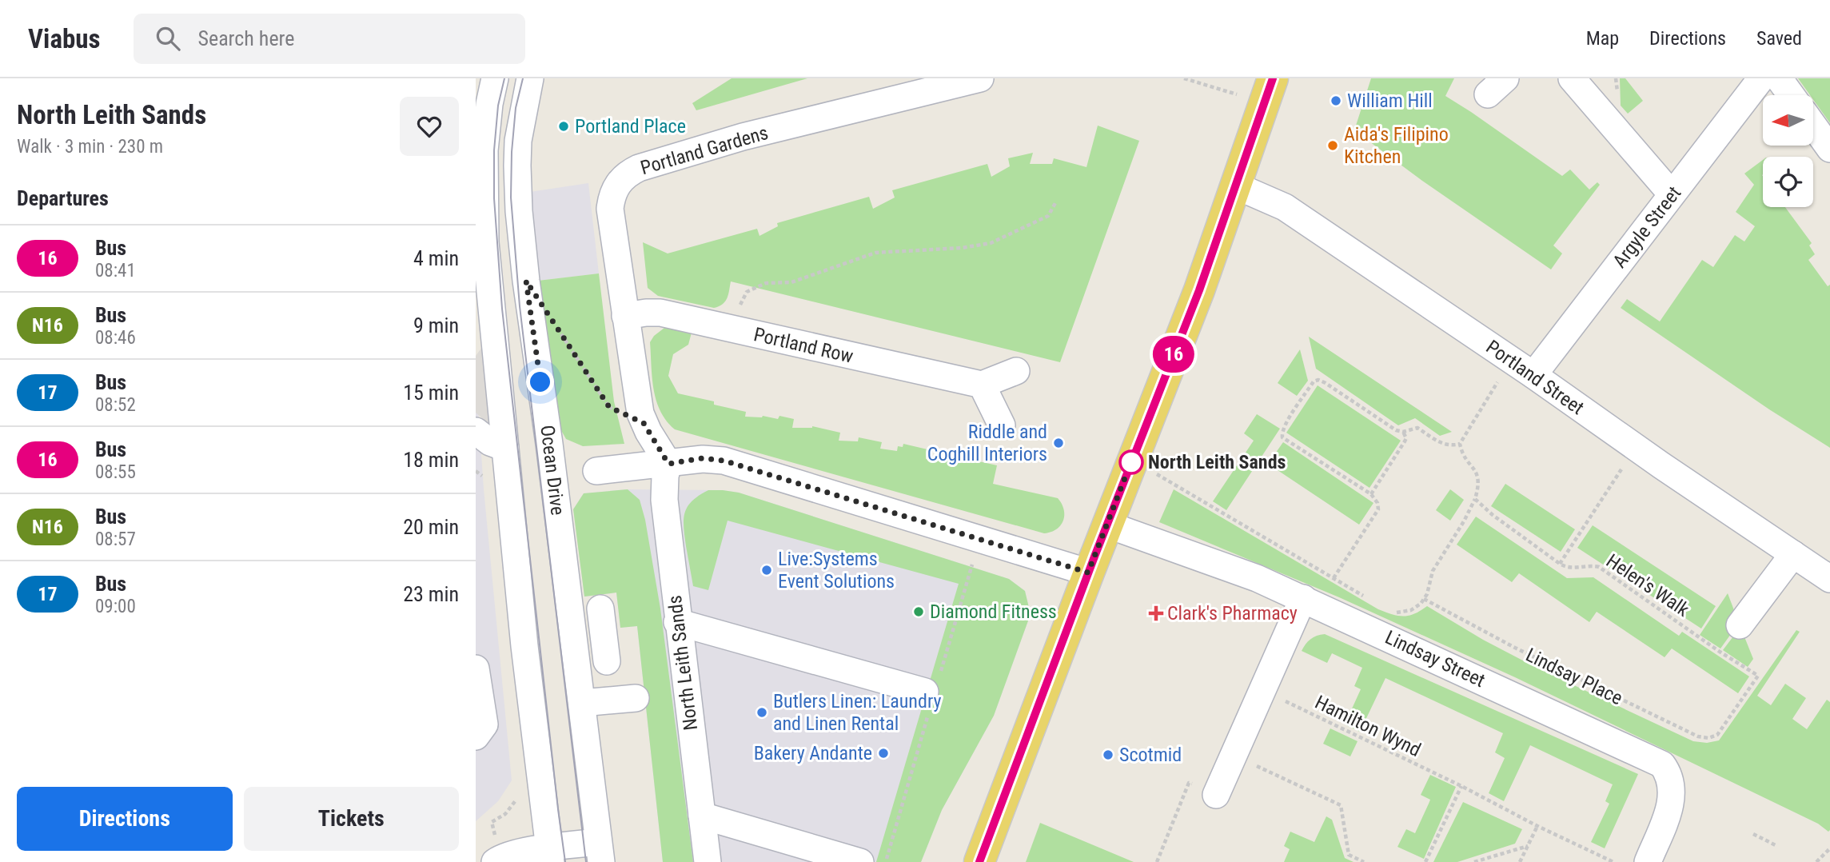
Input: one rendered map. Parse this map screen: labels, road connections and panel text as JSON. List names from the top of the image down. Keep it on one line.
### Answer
{"streets":{"street":["Portland Gardens","Argyle Street","Portland Row","Portland Street","Ocean Drive","Lindsay Street","North Leith Sands"],"path":["Helen's Walk","Lindsay Place","Hamilton Wynd"]},"crossings":[["Portland Gardens","Portland Row"],["Portland Gardens","North Leith Sands"],["Argyle Street","Portland Street"],["Helen's Walk","Lindsay Place"]],"places":{"other":["William Hill","Portland Place","Aida's Filipino Kitchen","Riddle and Coghill Interiors","North Leith Sands","Live:Systems Event Solutions","Diamond Fitness","Butlers Linen: Laundry and Linen Rental","Bakery Andante","Scotmid"],"health":["Clark's Pharmacy"]},"lines":["bus line 16"],"north":"left","page":{"header":"Viabus","search":"Search here","nav":["Map","Directions","Saved"],"heading":[["North Leith Sands","Walk · 3 min · 230 m"],"Departures"],"on_map":"16","list":[{"mark":"16","name":"Bus","note":"08:41","value":"4 min"},{"mark":"N16","name":"Bus","note":"08:46","value":"9 min"},{"mark":"17","name":"Bus","note":"08:52","value":"15 min"},{"mark":"16","name":"Bus","note":"08:55","value":"18 min"},{"mark":"N16","name":"Bus","note":"08:57","value":"20 min"},{"mark":"17","name":"Bus","note":"09:00","value":"23 min"}],"buttons":["Directions","Tickets"]}}
